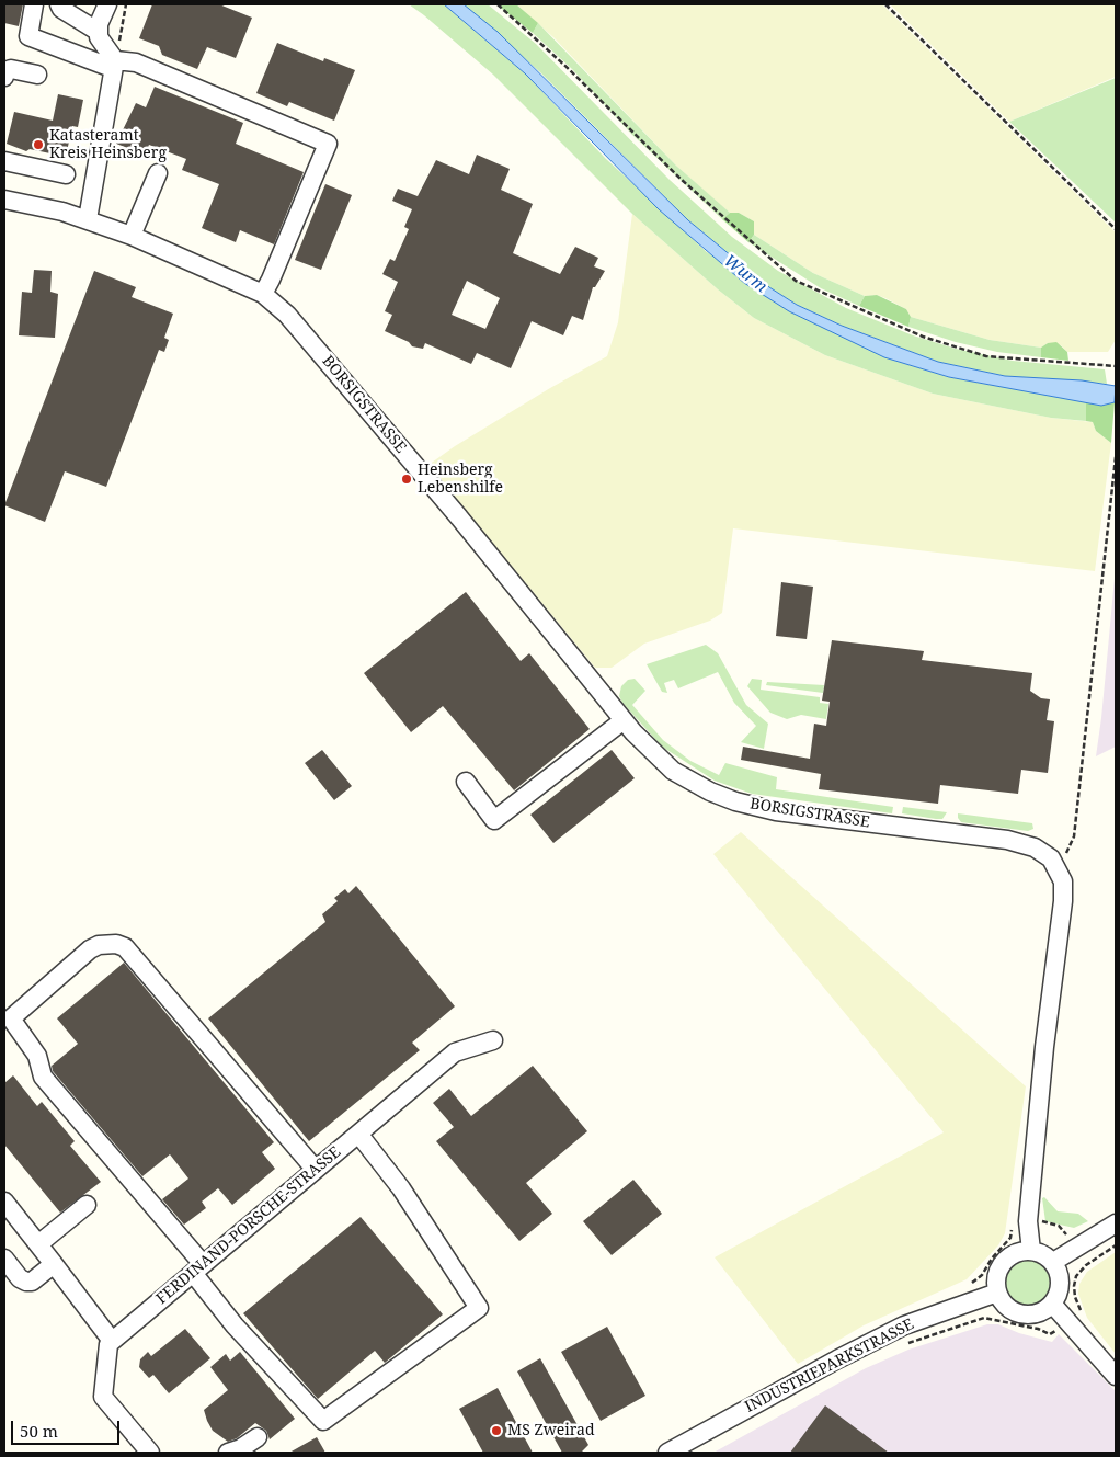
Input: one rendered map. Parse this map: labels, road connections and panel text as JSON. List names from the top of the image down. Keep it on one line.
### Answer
{"streets":{"street":["BORSIGSTRASSE","FERDINAND-PORSCHE-STRASSE","INDUSTRIEPARKSTRASSE"]},"water":["Wurm"],"places":["Katasteramt Kreis Heinsberg","Heinsberg Lebenshilfe","MS Zweirad"],"scale_bar":"50 m"}
